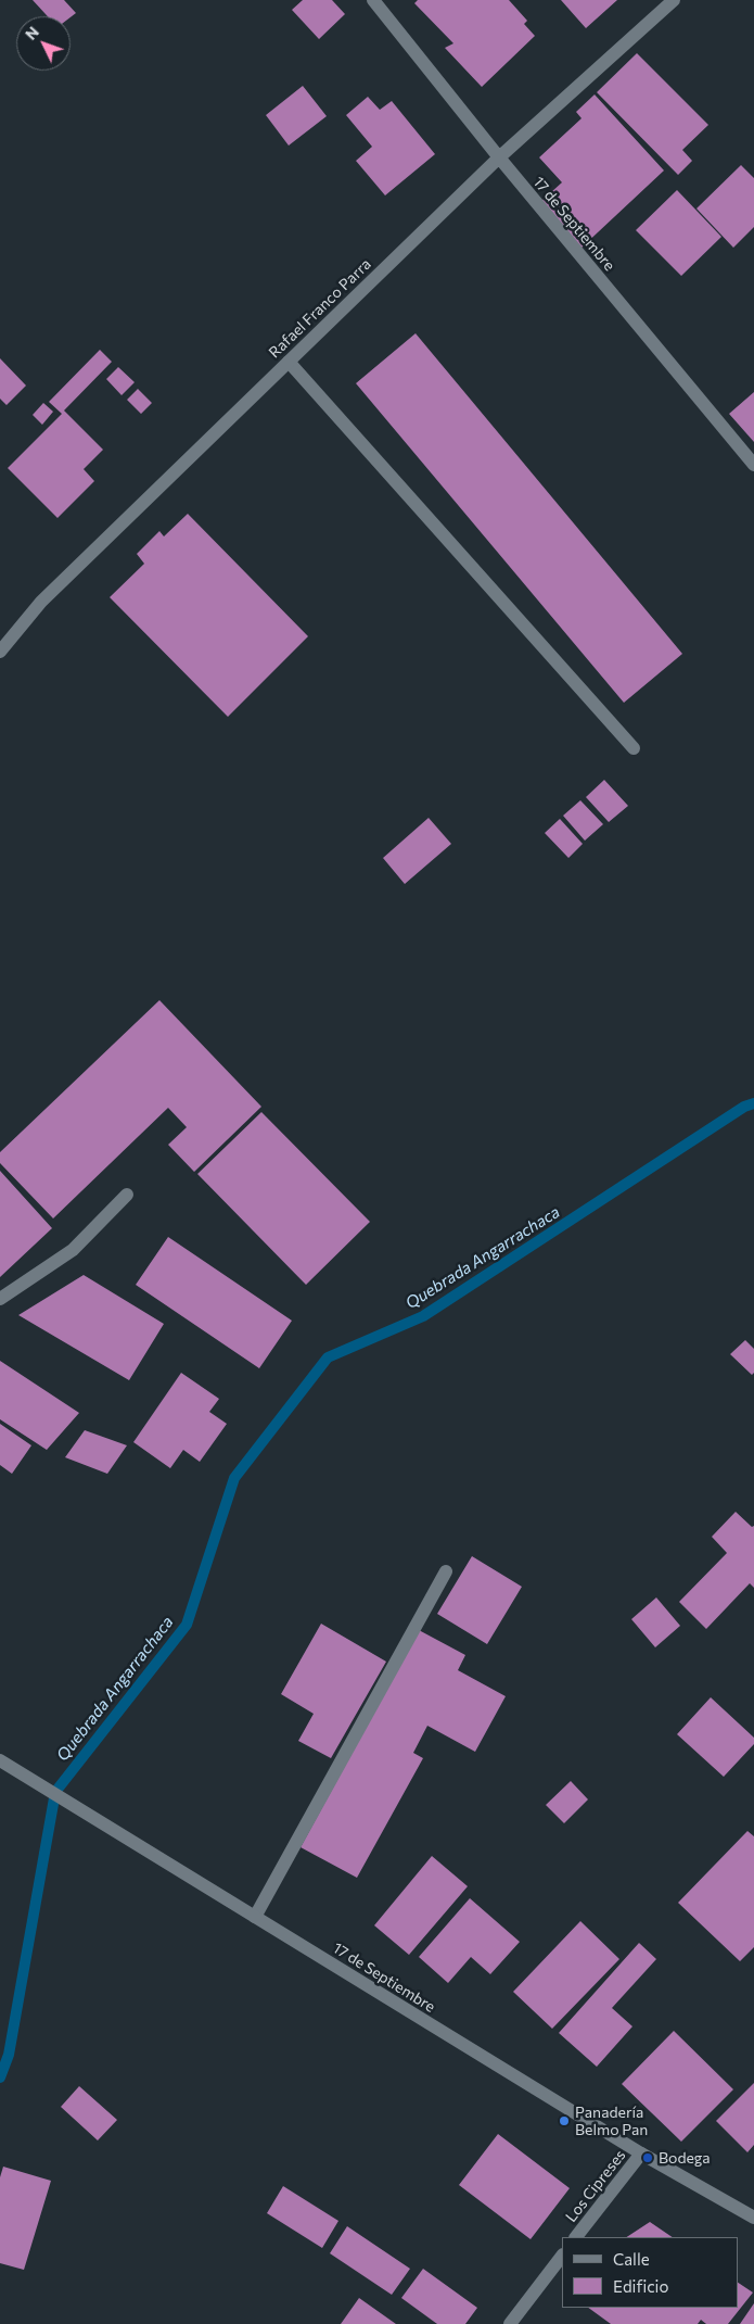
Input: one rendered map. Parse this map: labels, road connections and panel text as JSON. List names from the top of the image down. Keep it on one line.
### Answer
{"streets":{"street":["17 de Septiembre","Rafael Franco Parra","Los Cipreses"]},"crossings":[["17 de Septiembre","Rafael Franco Parra"],["17 de Septiembre","Los Cipreses"]],"water":["Quebrada Angarrachaca"],"places":["Panadería Belmo Pan","Bodega"],"legend":["Calle","Edificio"],"north":"top left"}
